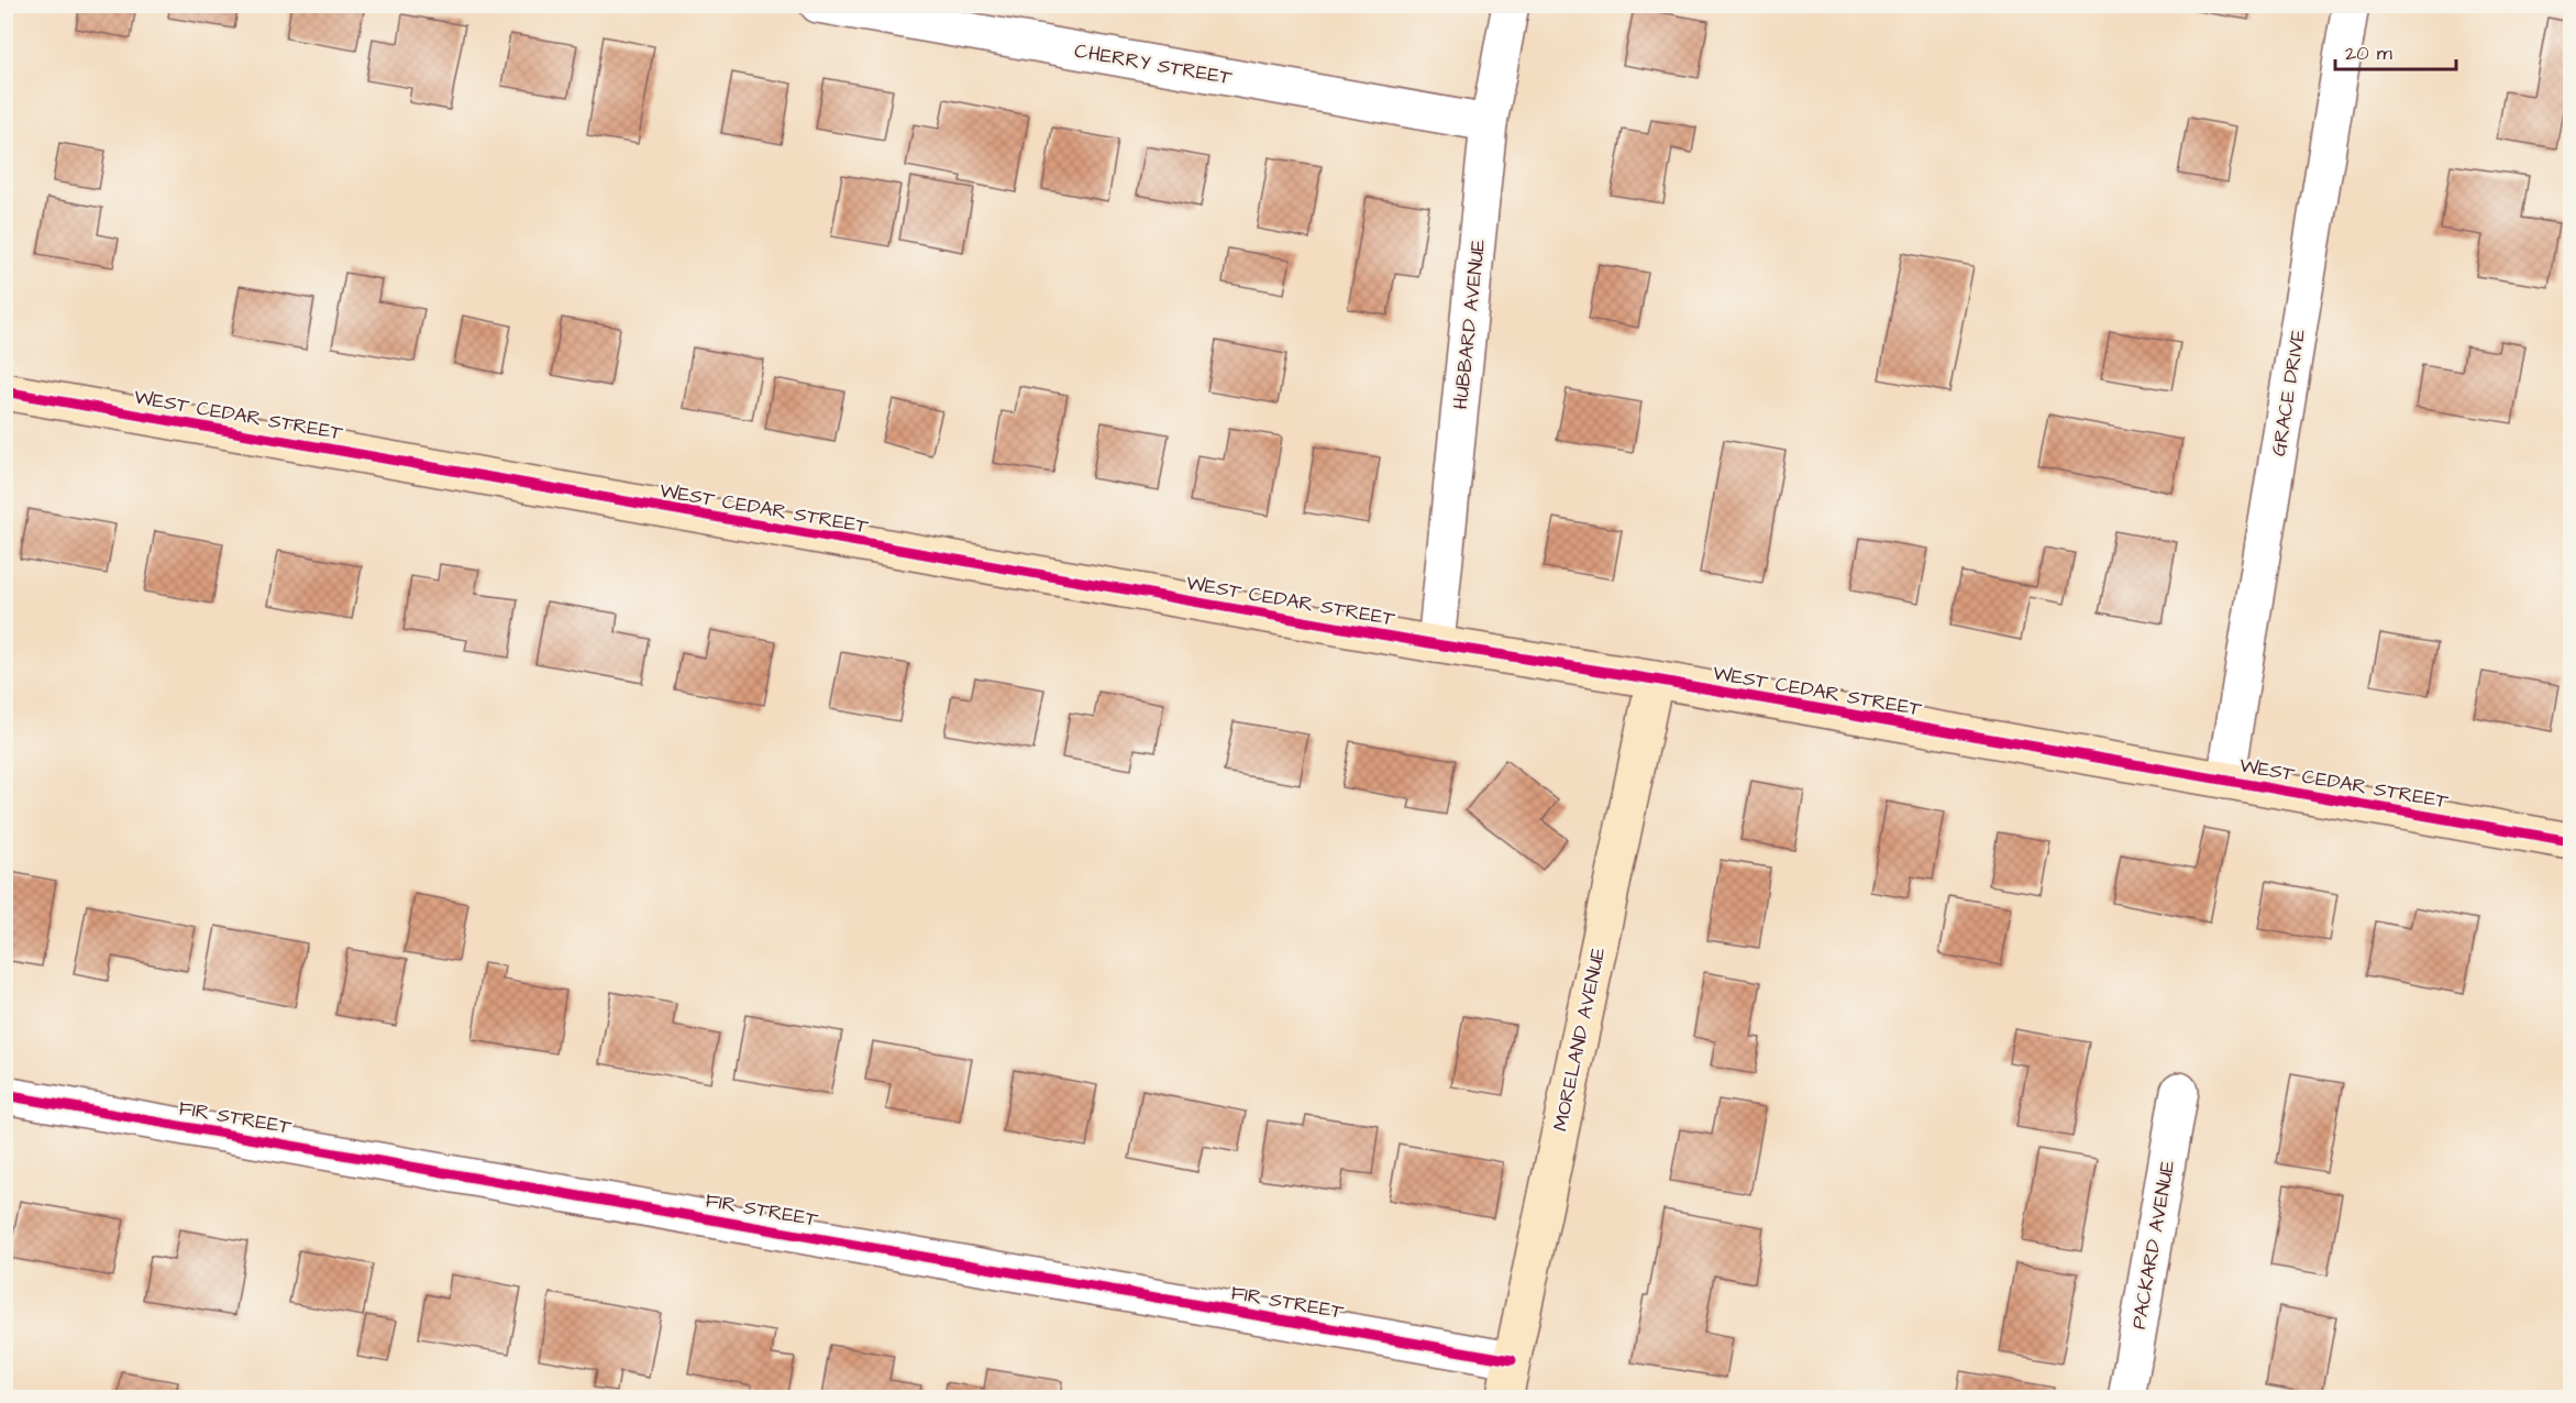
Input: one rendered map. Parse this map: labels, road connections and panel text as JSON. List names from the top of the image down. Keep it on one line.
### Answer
{"streets":{"street":["CHERRY STREET","HUBBARD AVENUE","GRACE DRIVE","WEST CEDAR STREET","MORELAND AVENUE","FIR STREET","PACKARD AVENUE"]},"crossings":[["CHERRY STREET","HUBBARD AVENUE"],["HUBBARD AVENUE","WEST CEDAR STREET"],["GRACE DRIVE","WEST CEDAR STREET"],["WEST CEDAR STREET","MORELAND AVENUE"],["MORELAND AVENUE","FIR STREET"]],"scale_bar":"20 m"}
